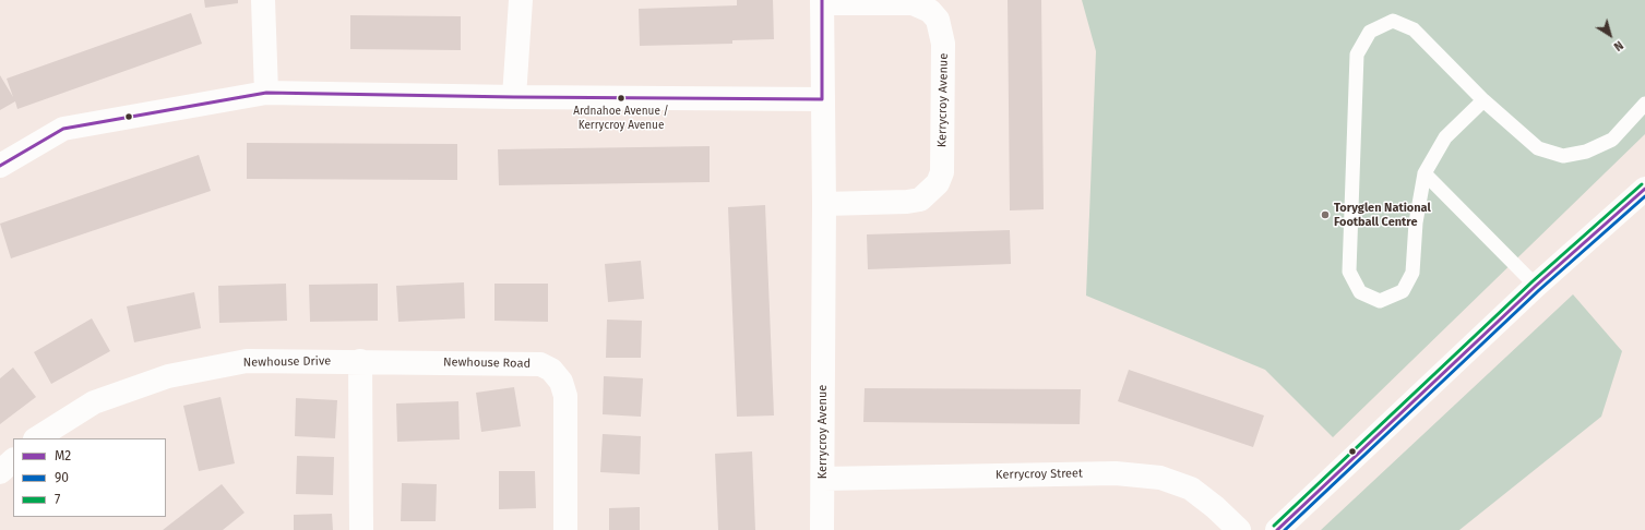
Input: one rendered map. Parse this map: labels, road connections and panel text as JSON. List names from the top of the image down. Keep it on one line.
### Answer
{"streets":{"street":["Kerrycroy Avenue","Newhouse Drive","Newhouse Road","Kerrycroy Street"]},"crossings":[["Kerrycroy Avenue","Kerrycroy Street"],["Newhouse Drive","Newhouse Road"]],"places":["Ardnahoe Avenue / Kerrycroy Avenue","Toryglen National Football Centre"],"lines":["transit line M2","transit line 7","transit line 90"],"legend":["M2","90","7"],"north":"bottom right"}
